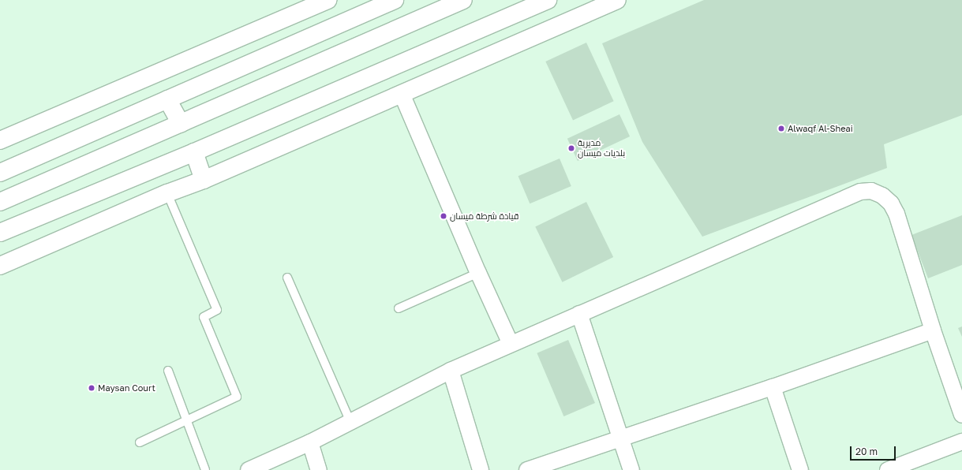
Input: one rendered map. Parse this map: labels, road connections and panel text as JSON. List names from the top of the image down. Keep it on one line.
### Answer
{"places":["Alwaqf Al-Sheai","مديرية بلديات ميسان","قيادة شرطة ميسان","Maysan Court"],"scale_bar":"20 m"}
